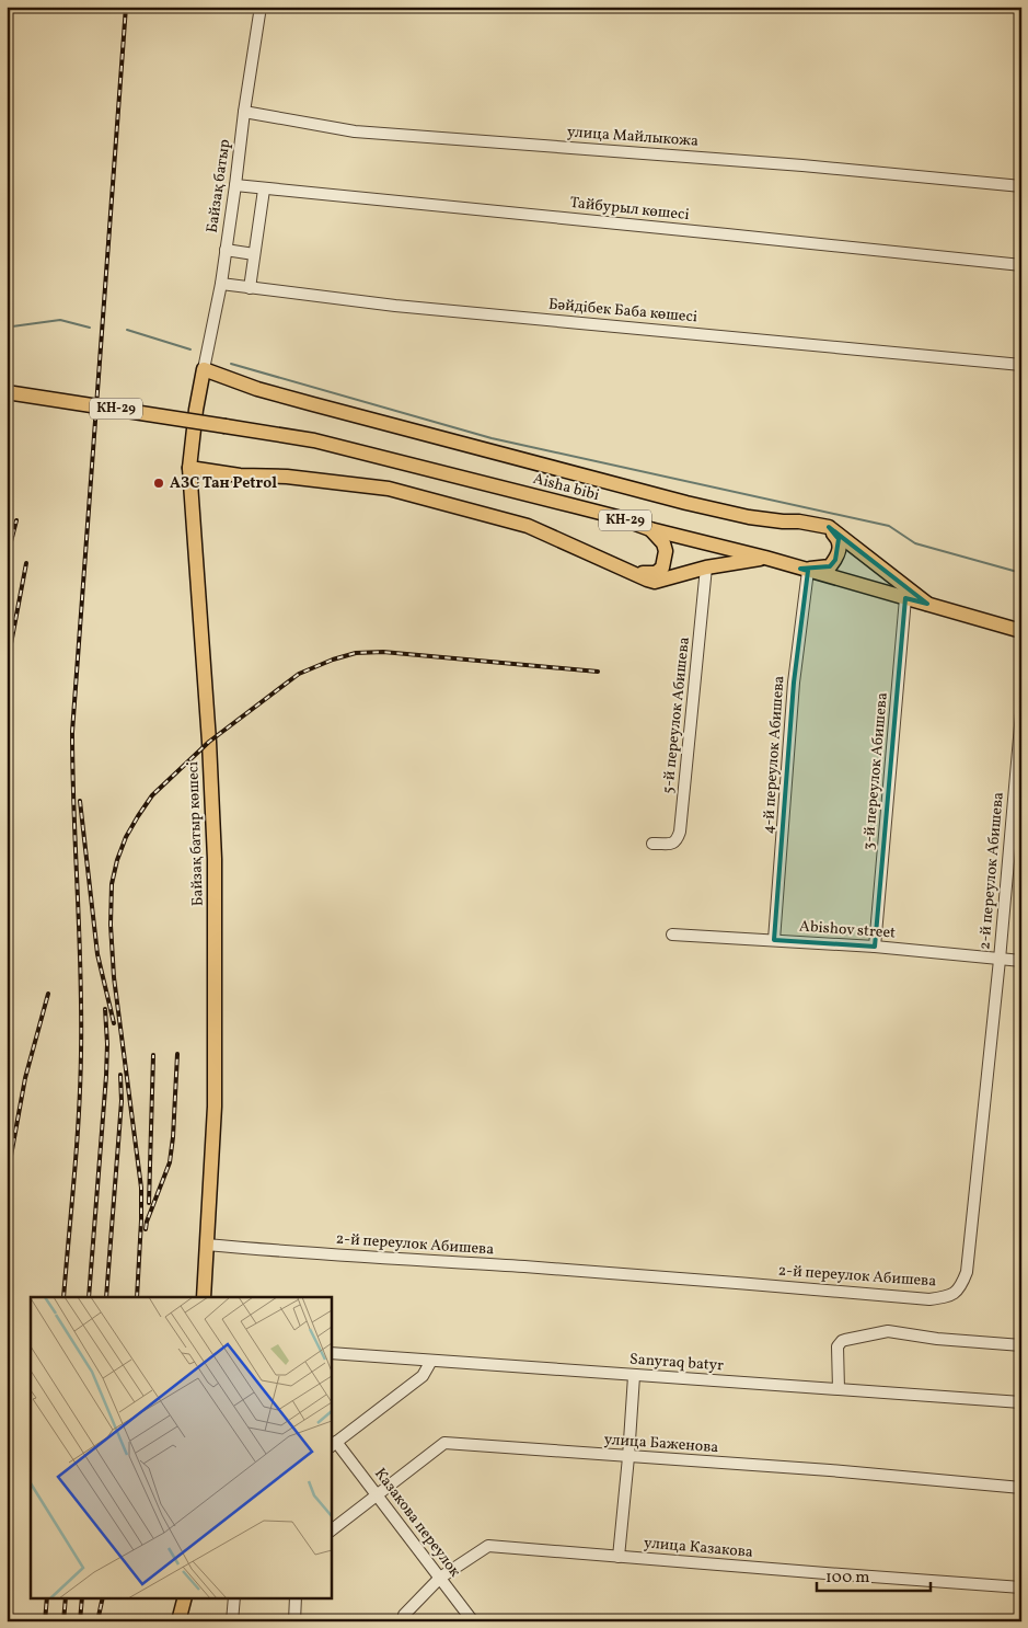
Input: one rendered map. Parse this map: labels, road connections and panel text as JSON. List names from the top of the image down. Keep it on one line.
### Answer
{"streets":{"main road":["КН-29","Aisha bibi","Байзақ батыр көшесі"],"street":["улица Майлыкожа","Байзақ батыр","Тайбурыл көшесі","Бәйдібек Баба көшесі","5-й переулок Абишева","4-й переулок Абишева","3-й переулок Абишева","2-й переулок Абишева","Abishov street","Sanyraq batyr","улица Баженова","Казакова переулок","улица Казакова"]},"crossings":[["улица Майлыкожа","Байзақ батыр"],["Байзақ батыр","Тайбурыл көшесі"],["Байзақ батыр","Бәйдібек Баба көшесі"],["Байзақ батыр","Байзақ батыр көшесі"],["Aisha bibi","4-й переулок Абишева"],["Aisha bibi","3-й переулок Абишева"],["4-й переулок Абишева","Abishov street"],["3-й переулок Абишева","Abishov street"],["Байзақ батыр көшесі","2-й переулок Абишева"],["2-й переулок Абишева","Abishov street"],["улица Баженова","Казакова переулок"],["Казакова переулок","улица Казакова"]],"places":["АЗС Тан Petrol"],"scale_bar":"100 m"}
